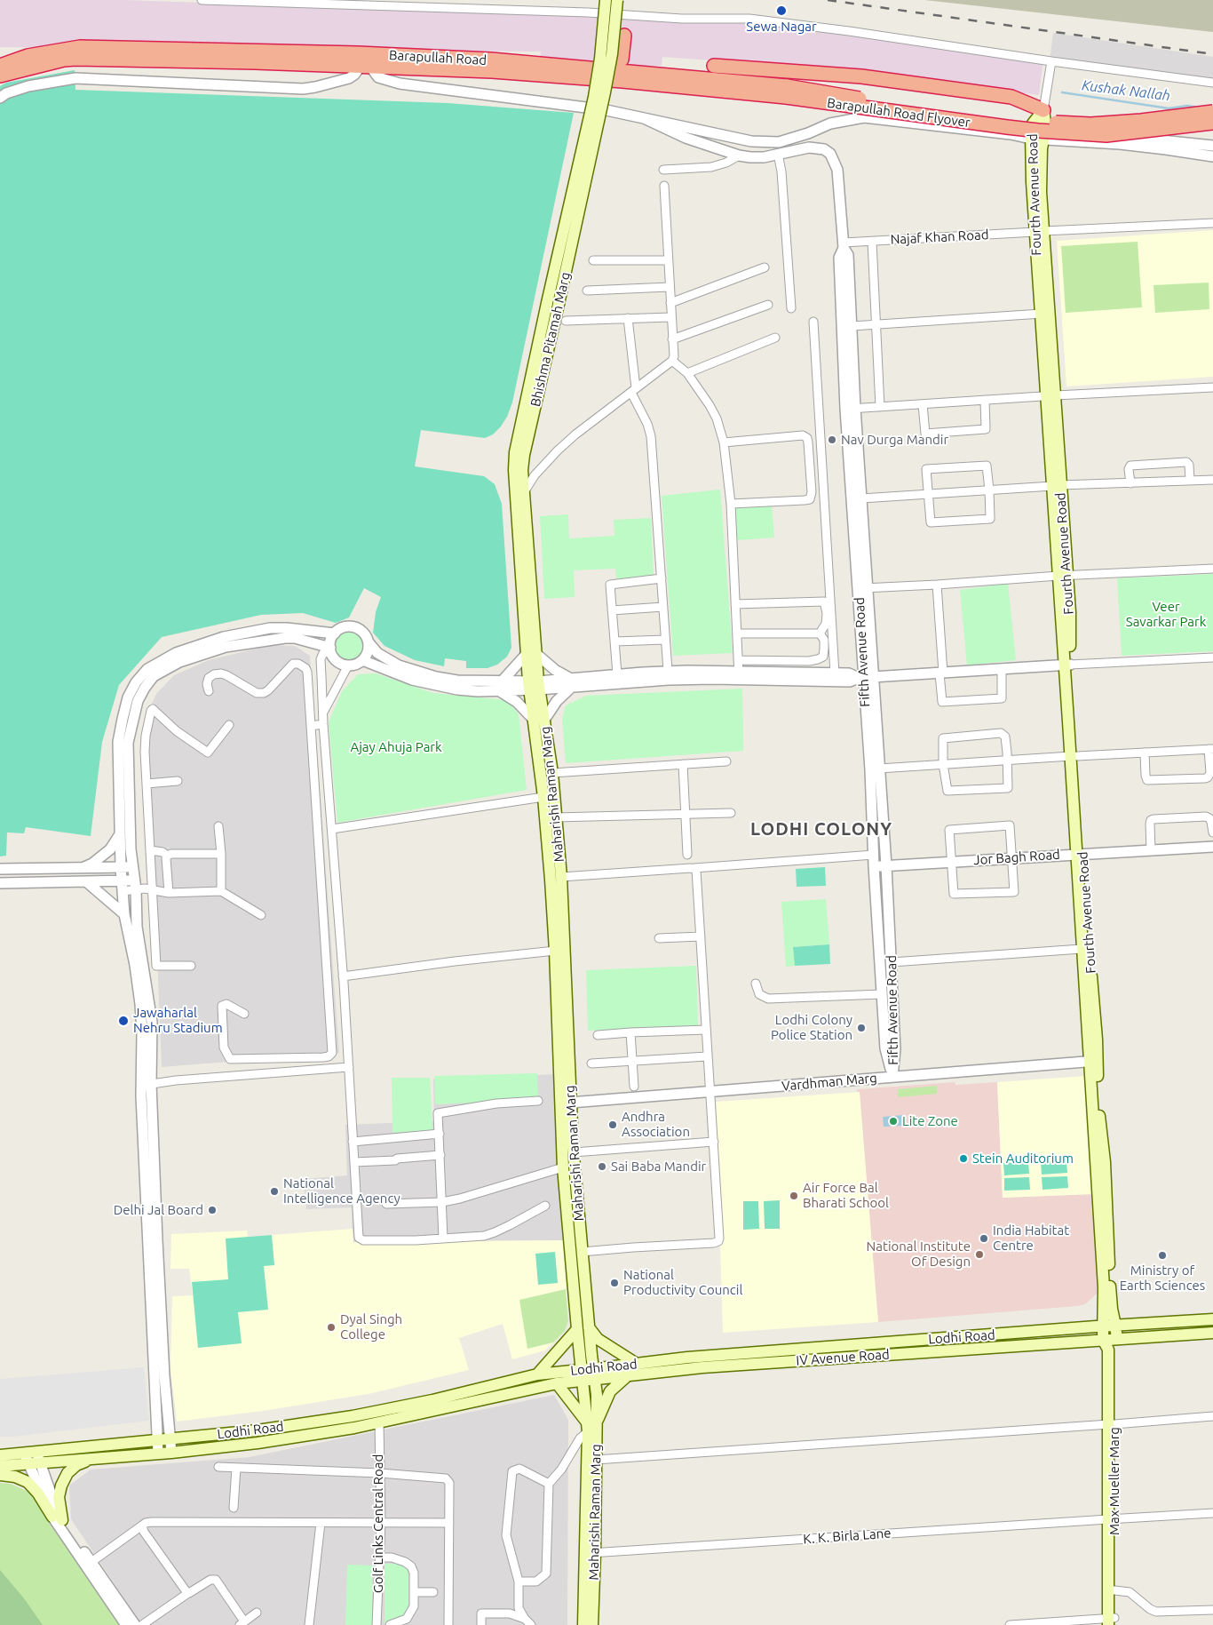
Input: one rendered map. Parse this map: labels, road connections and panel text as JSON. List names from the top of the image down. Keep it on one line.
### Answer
{"streets":{"highway":["Barapullah Road","Barapullah Road Flyover"],"main road":["Fourth Avenue Road","Bhishma Pitamah Marg","Maharishi Raman Marg","Lodhi Road","IV Avenue Road","Max Mueller Marg"],"street":["Najaf Khan Road","Fifth Avenue Road","Jor Bagh Road","Vardhman Marg","Golf Links Central Road","K. K. Birla Lane"]},"crossings":[["Barapullah Road","Barapullah Road Flyover"],["Fourth Avenue Road","Najaf Khan Road"],["Fourth Avenue Road","Jor Bagh Road"],["Fourth Avenue Road","Vardhman Marg"],["Fourth Avenue Road","Lodhi Road"],["Fourth Avenue Road","Max Mueller Marg"],["Najaf Khan Road","Fifth Avenue Road"],["Bhishma Pitamah Marg","Maharishi Raman Marg"],["Fifth Avenue Road","Jor Bagh Road"],["Fifth Avenue Road","Vardhman Marg"],["Maharishi Raman Marg","Vardhman Marg"],["Maharishi Raman Marg","Lodhi Road"],["Maharishi Raman Marg","IV Avenue Road"],["Maharishi Raman Marg","K. K. Birla Lane"],["Lodhi Road","IV Avenue Road"],["Lodhi Road","Max Mueller Marg"],["Lodhi Road","Golf Links Central Road"],["IV Avenue Road","Max Mueller Marg"],["Max Mueller Marg","K. K. Birla Lane"]],"districts":["LODHI COLONY"],"water":["Kushak Nallah"],"parks":["Veer Savarkar Park","Ajay Ahuja Park"],"places":["Sewa Nagar","Nav Durga Mandir","Jawaharlal Nehru Stadium","Lodhi Colony Police Station","Lite Zone","Andhra Association","Stein Auditorium","Sai Baba Mandir","National Intelligence Agency","Air Force Bal Bharati School","Delhi Jal Board","India Habitat Centre","National Institute Of Design","Ministry of Earth Sciences","National Productivity Council","Dyal Singh College"]}
